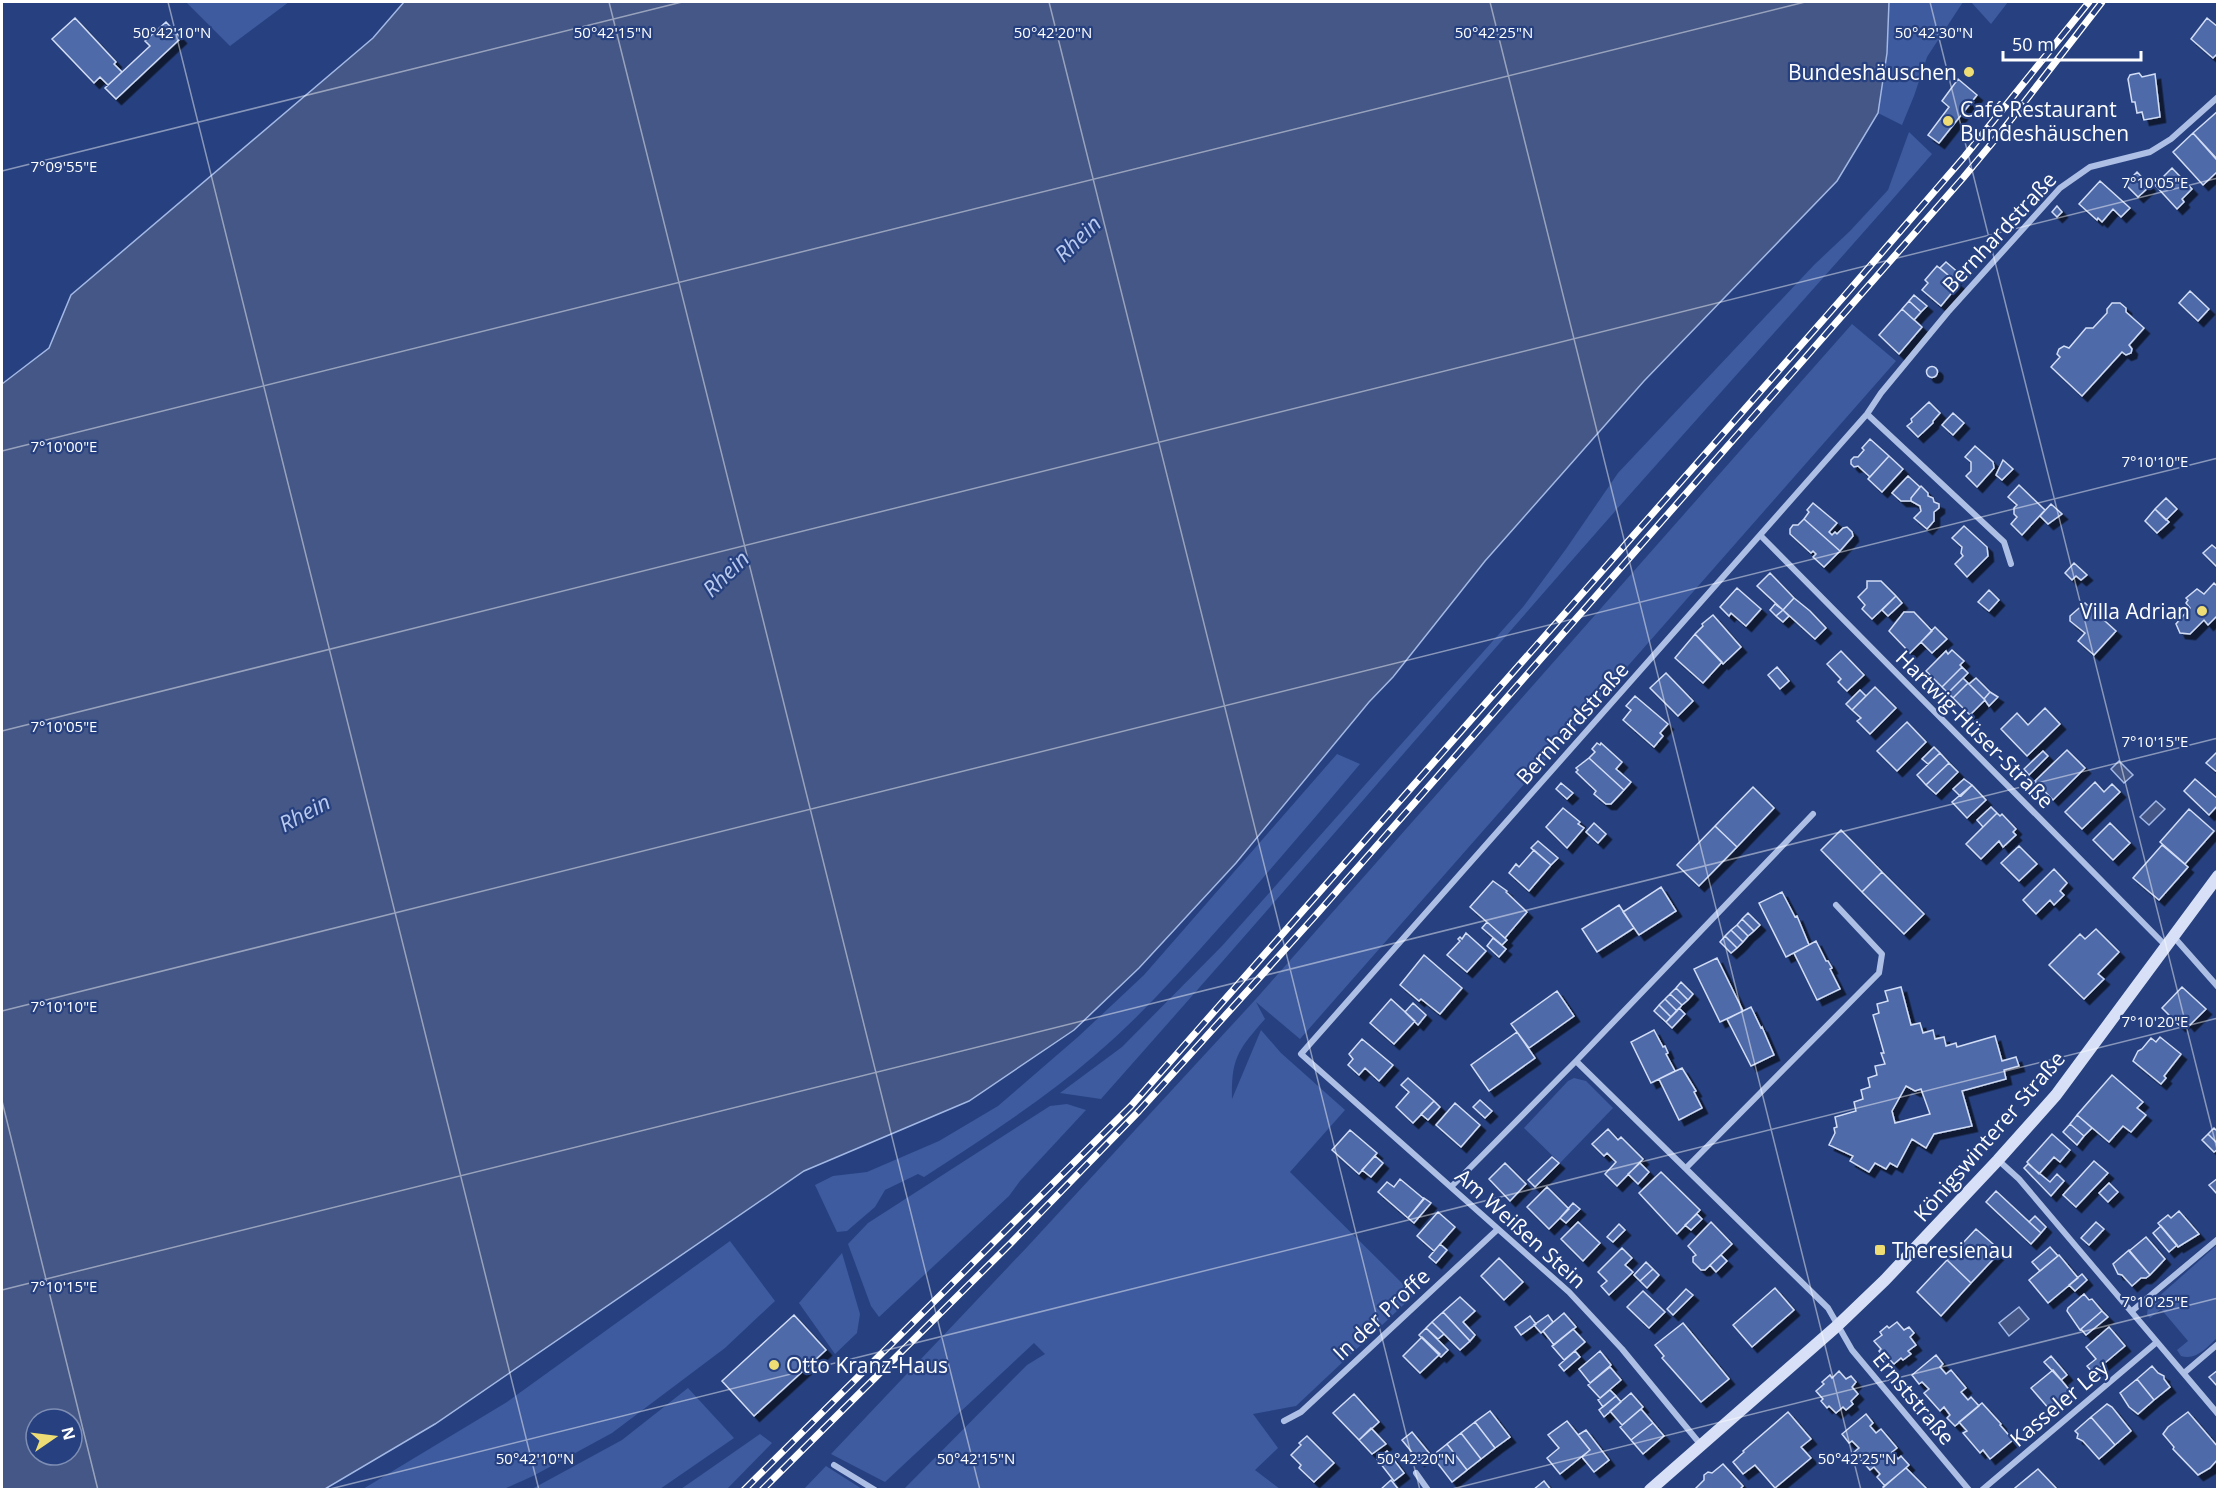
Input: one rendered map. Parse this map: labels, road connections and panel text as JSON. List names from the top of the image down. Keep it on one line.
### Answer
{"streets":{"main road":["Königswinterer Straße"],"street":["Bernhardstraße","Hartwig-Hüser-Straße","Am Weißen Stein","In der Proffe","Ernststraße","Kasseler Ley"]},"crossings":[["Bernhardstraße","Hartwig-Hüser-Straße"],["Bernhardstraße","Am Weißen Stein"],["Hartwig-Hüser-Straße","Königswinterer Straße"],["Königswinterer Straße","Am Weißen Stein"],["Königswinterer Straße","Ernststraße"],["Am Weißen Stein","In der Proffe"]],"water":["Rhein"],"places":{"other":["Bundeshäuschen","Café Restaurant Bundeshäuschen","Villa Adrian","Otto Kranz-Haus"],"transit":["Theresienau"]},"scale_bar":"50 m","north":"right","coordinates":["50°42'30\"N","50°42'10\"N","50°42'15\"N","50°42'20\"N","50°42'25\"N","7°09'55\"E","7°10'05\"E","7°10'00\"E","7°10'10\"E","7°10'15\"E","7°10'20\"E","7°10'25\"E"]}
